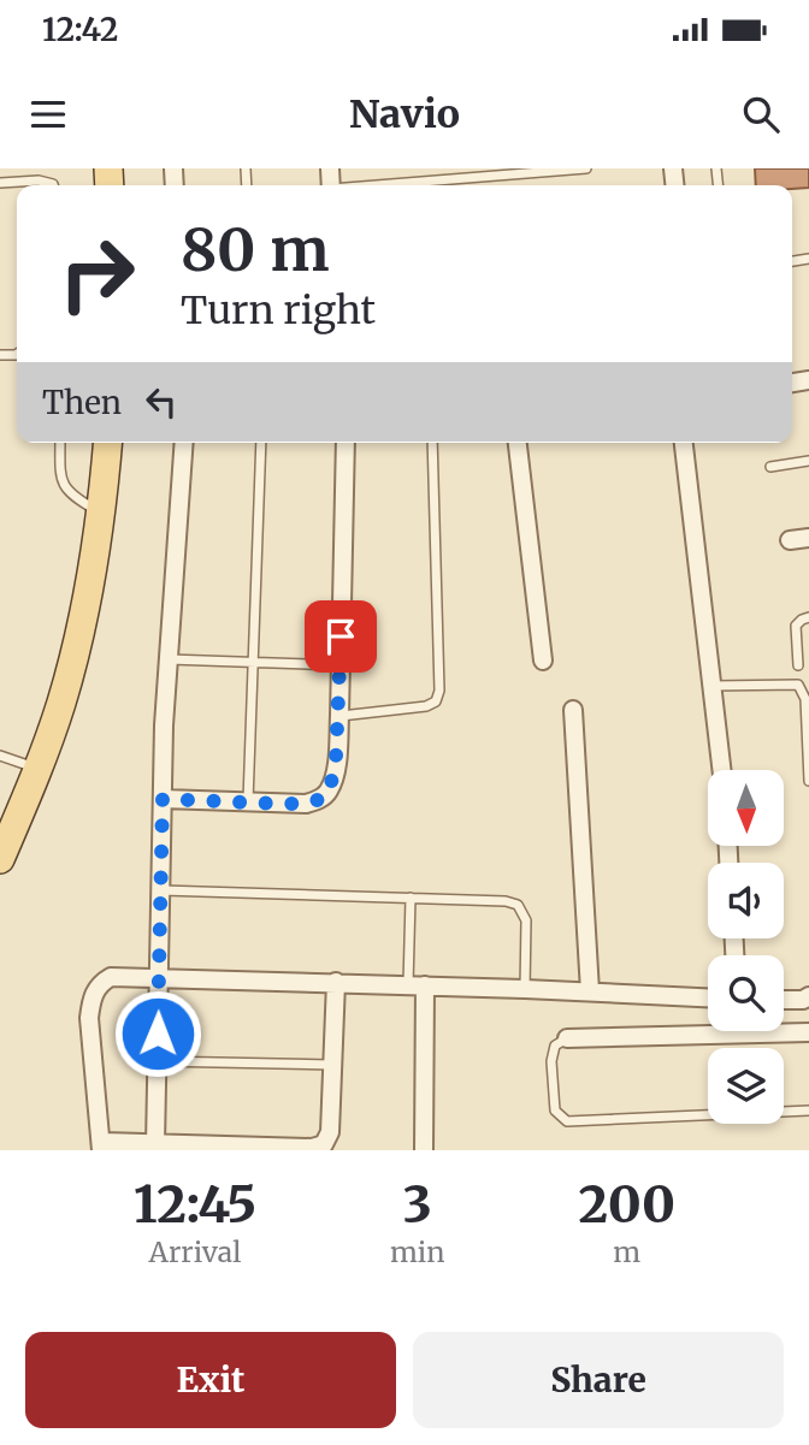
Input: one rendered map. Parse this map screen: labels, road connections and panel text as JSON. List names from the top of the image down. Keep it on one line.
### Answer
{"north":"bottom","page":{"status":"12:42","header":"Navio","turn":["80 m","Turn right"],"then":"Then","eta":["12:45","Arrival","3","min","200","m"],"buttons":["Exit","Share"]}}
